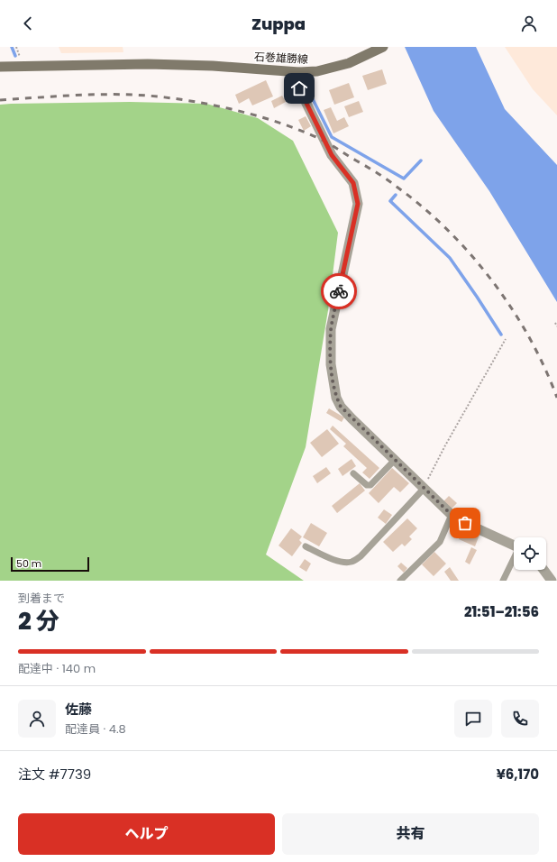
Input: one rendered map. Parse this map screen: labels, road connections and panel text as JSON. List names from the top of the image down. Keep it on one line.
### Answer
{"streets":{"main road":["石巻雄勝線"]},"scale_bar":"50 m","page":{"header":"Zuppa","scale":"50 m","heading":["2 分","到着まで","21:51–21:56"],"panel":["佐藤","配達員 · 4.8","注文 #7739","¥6,170"],"bar":"配達中 · 140 m","buttons":["ヘルプ","共有"]}}
